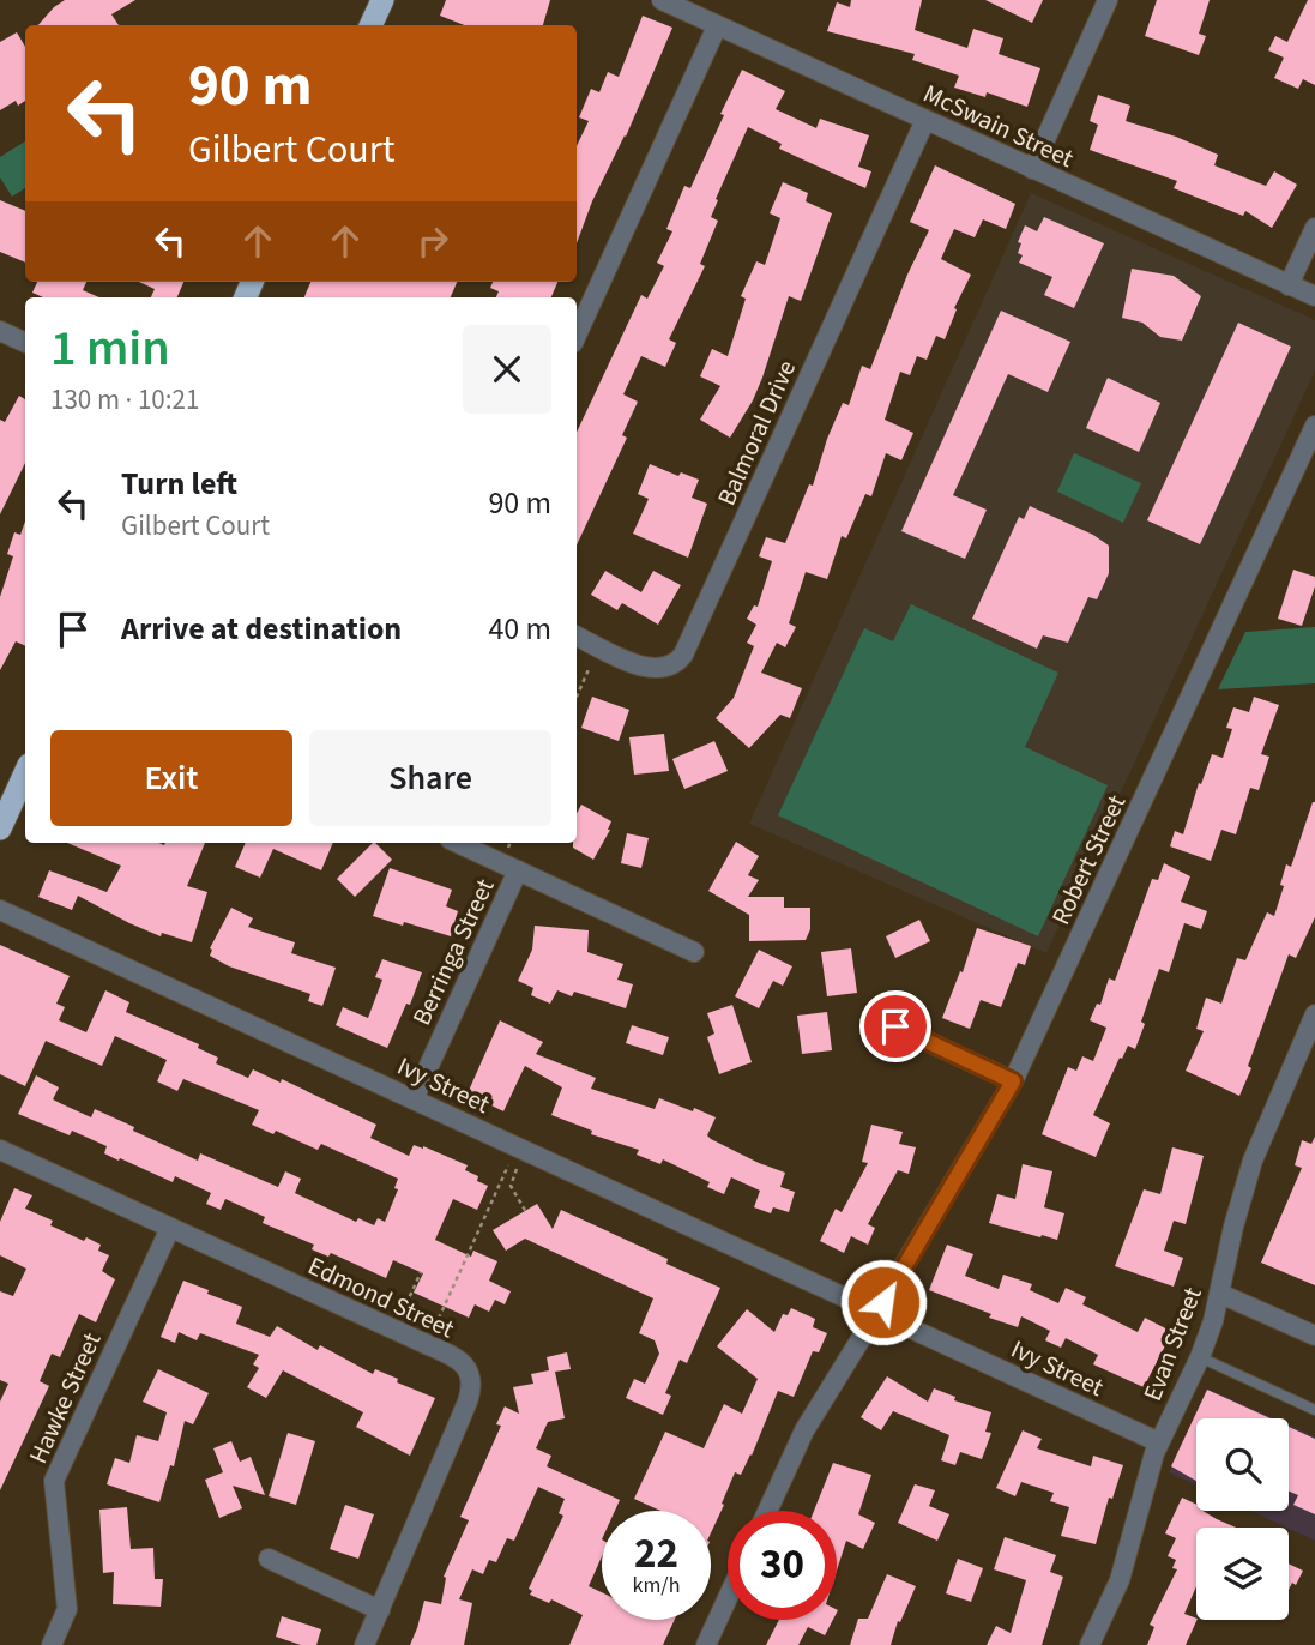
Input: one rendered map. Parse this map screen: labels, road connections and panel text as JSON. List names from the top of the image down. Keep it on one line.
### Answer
{"streets":{"street":["McSwain Street","Balmoral Drive","Robert Street","Berringa Street","Ivy Street","Edmond Street","Evan Street","Hawke Street"]},"crossings":[["McSwain Street","Balmoral Drive"],["Robert Street","Ivy Street"],["Berringa Street","Ivy Street"],["Ivy Street","Evan Street"],["Edmond Street","Hawke Street"]],"page":{"turn":["90 m","Gilbert Court"],"heading":["1 min","130 m · 10:21"],"list":[{"name":"Turn left","note":"Gilbert Court","value":"90 m"},{"name":"Arrive at destination","value":"40 m"}],"buttons":["Exit","Share"],"speed":"22 km/h","limit":"30"}}
